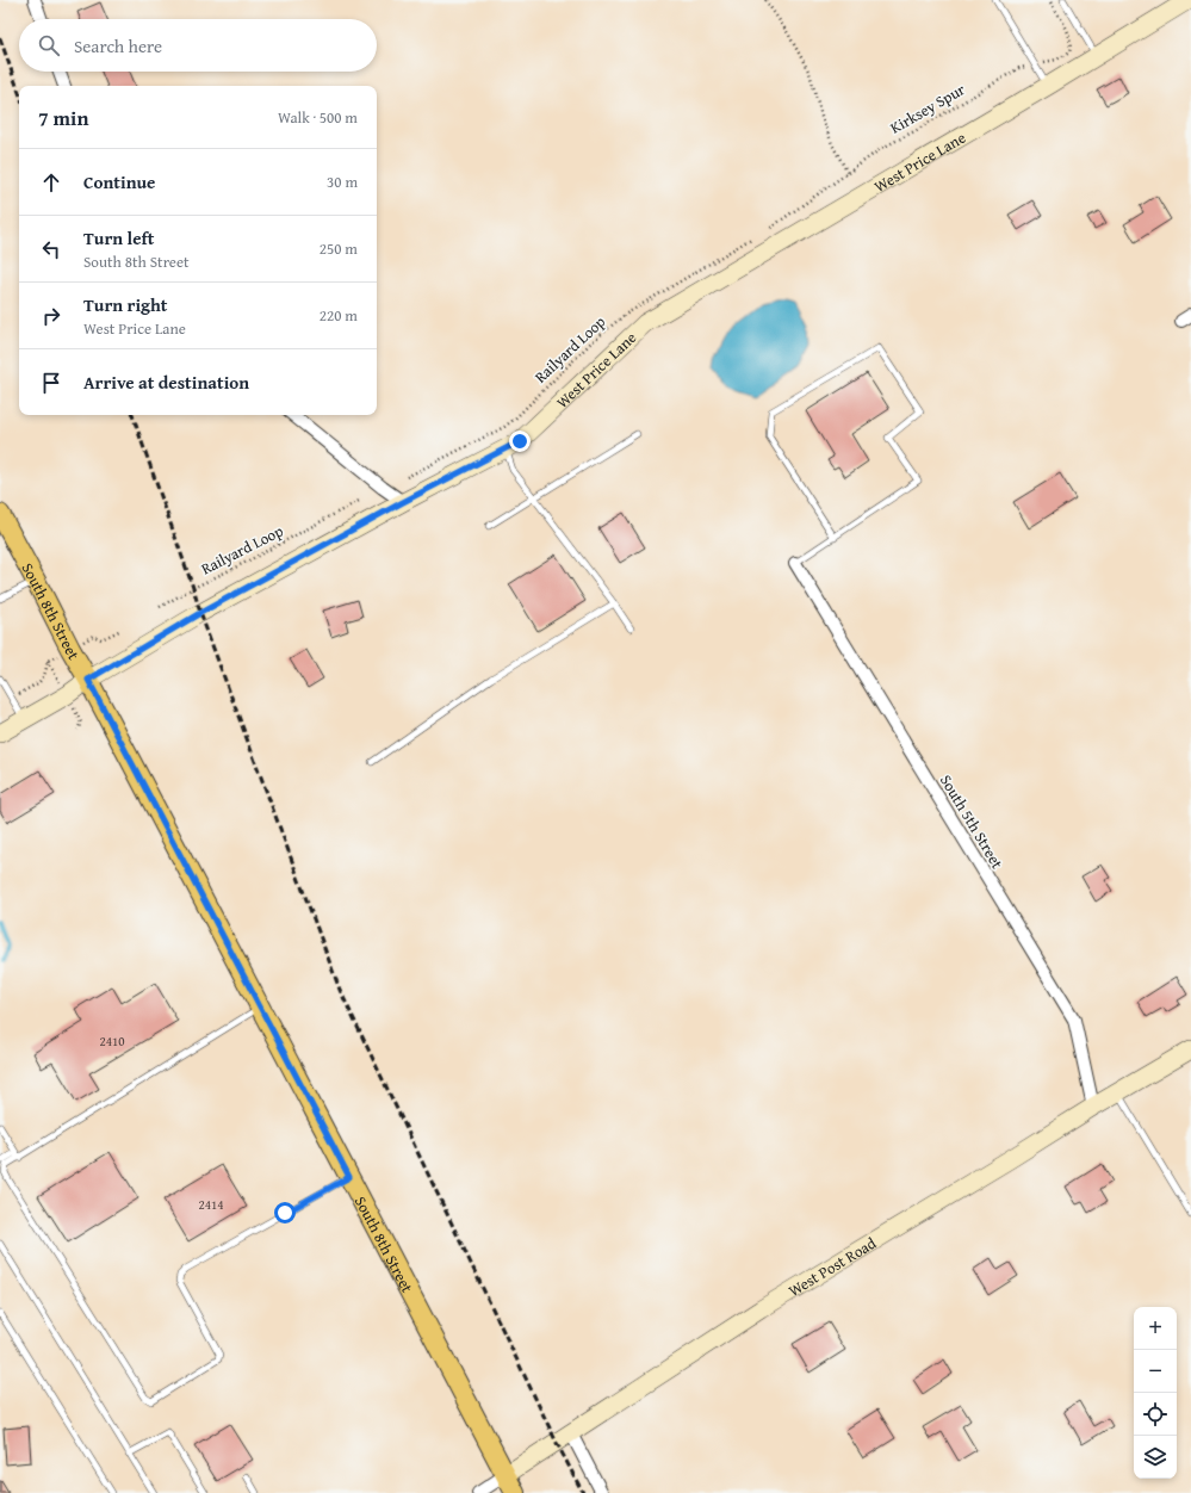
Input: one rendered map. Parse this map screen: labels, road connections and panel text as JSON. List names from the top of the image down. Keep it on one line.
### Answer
{"streets":{"main road":["South 8th Street"],"street":["West Price Lane","South 5th Street","West Post Road"],"path":["Kirksey Spur","Railyard Loop"]},"crossings":[["West Price Lane","South 8th Street"],["South 8th Street","West Post Road"],["South 5th Street","West Post Road"]],"house_numbers":["2410","2414"],"page":{"search":"Search here","heading":["7 min","Walk · 500 m"],"list":[["Continue","30 m"],["Turn left","South 8th Street","250 m"],["Turn right","West Price Lane","220 m"],"Arrive at destination"],"map_buttons":["+","−"]}}
